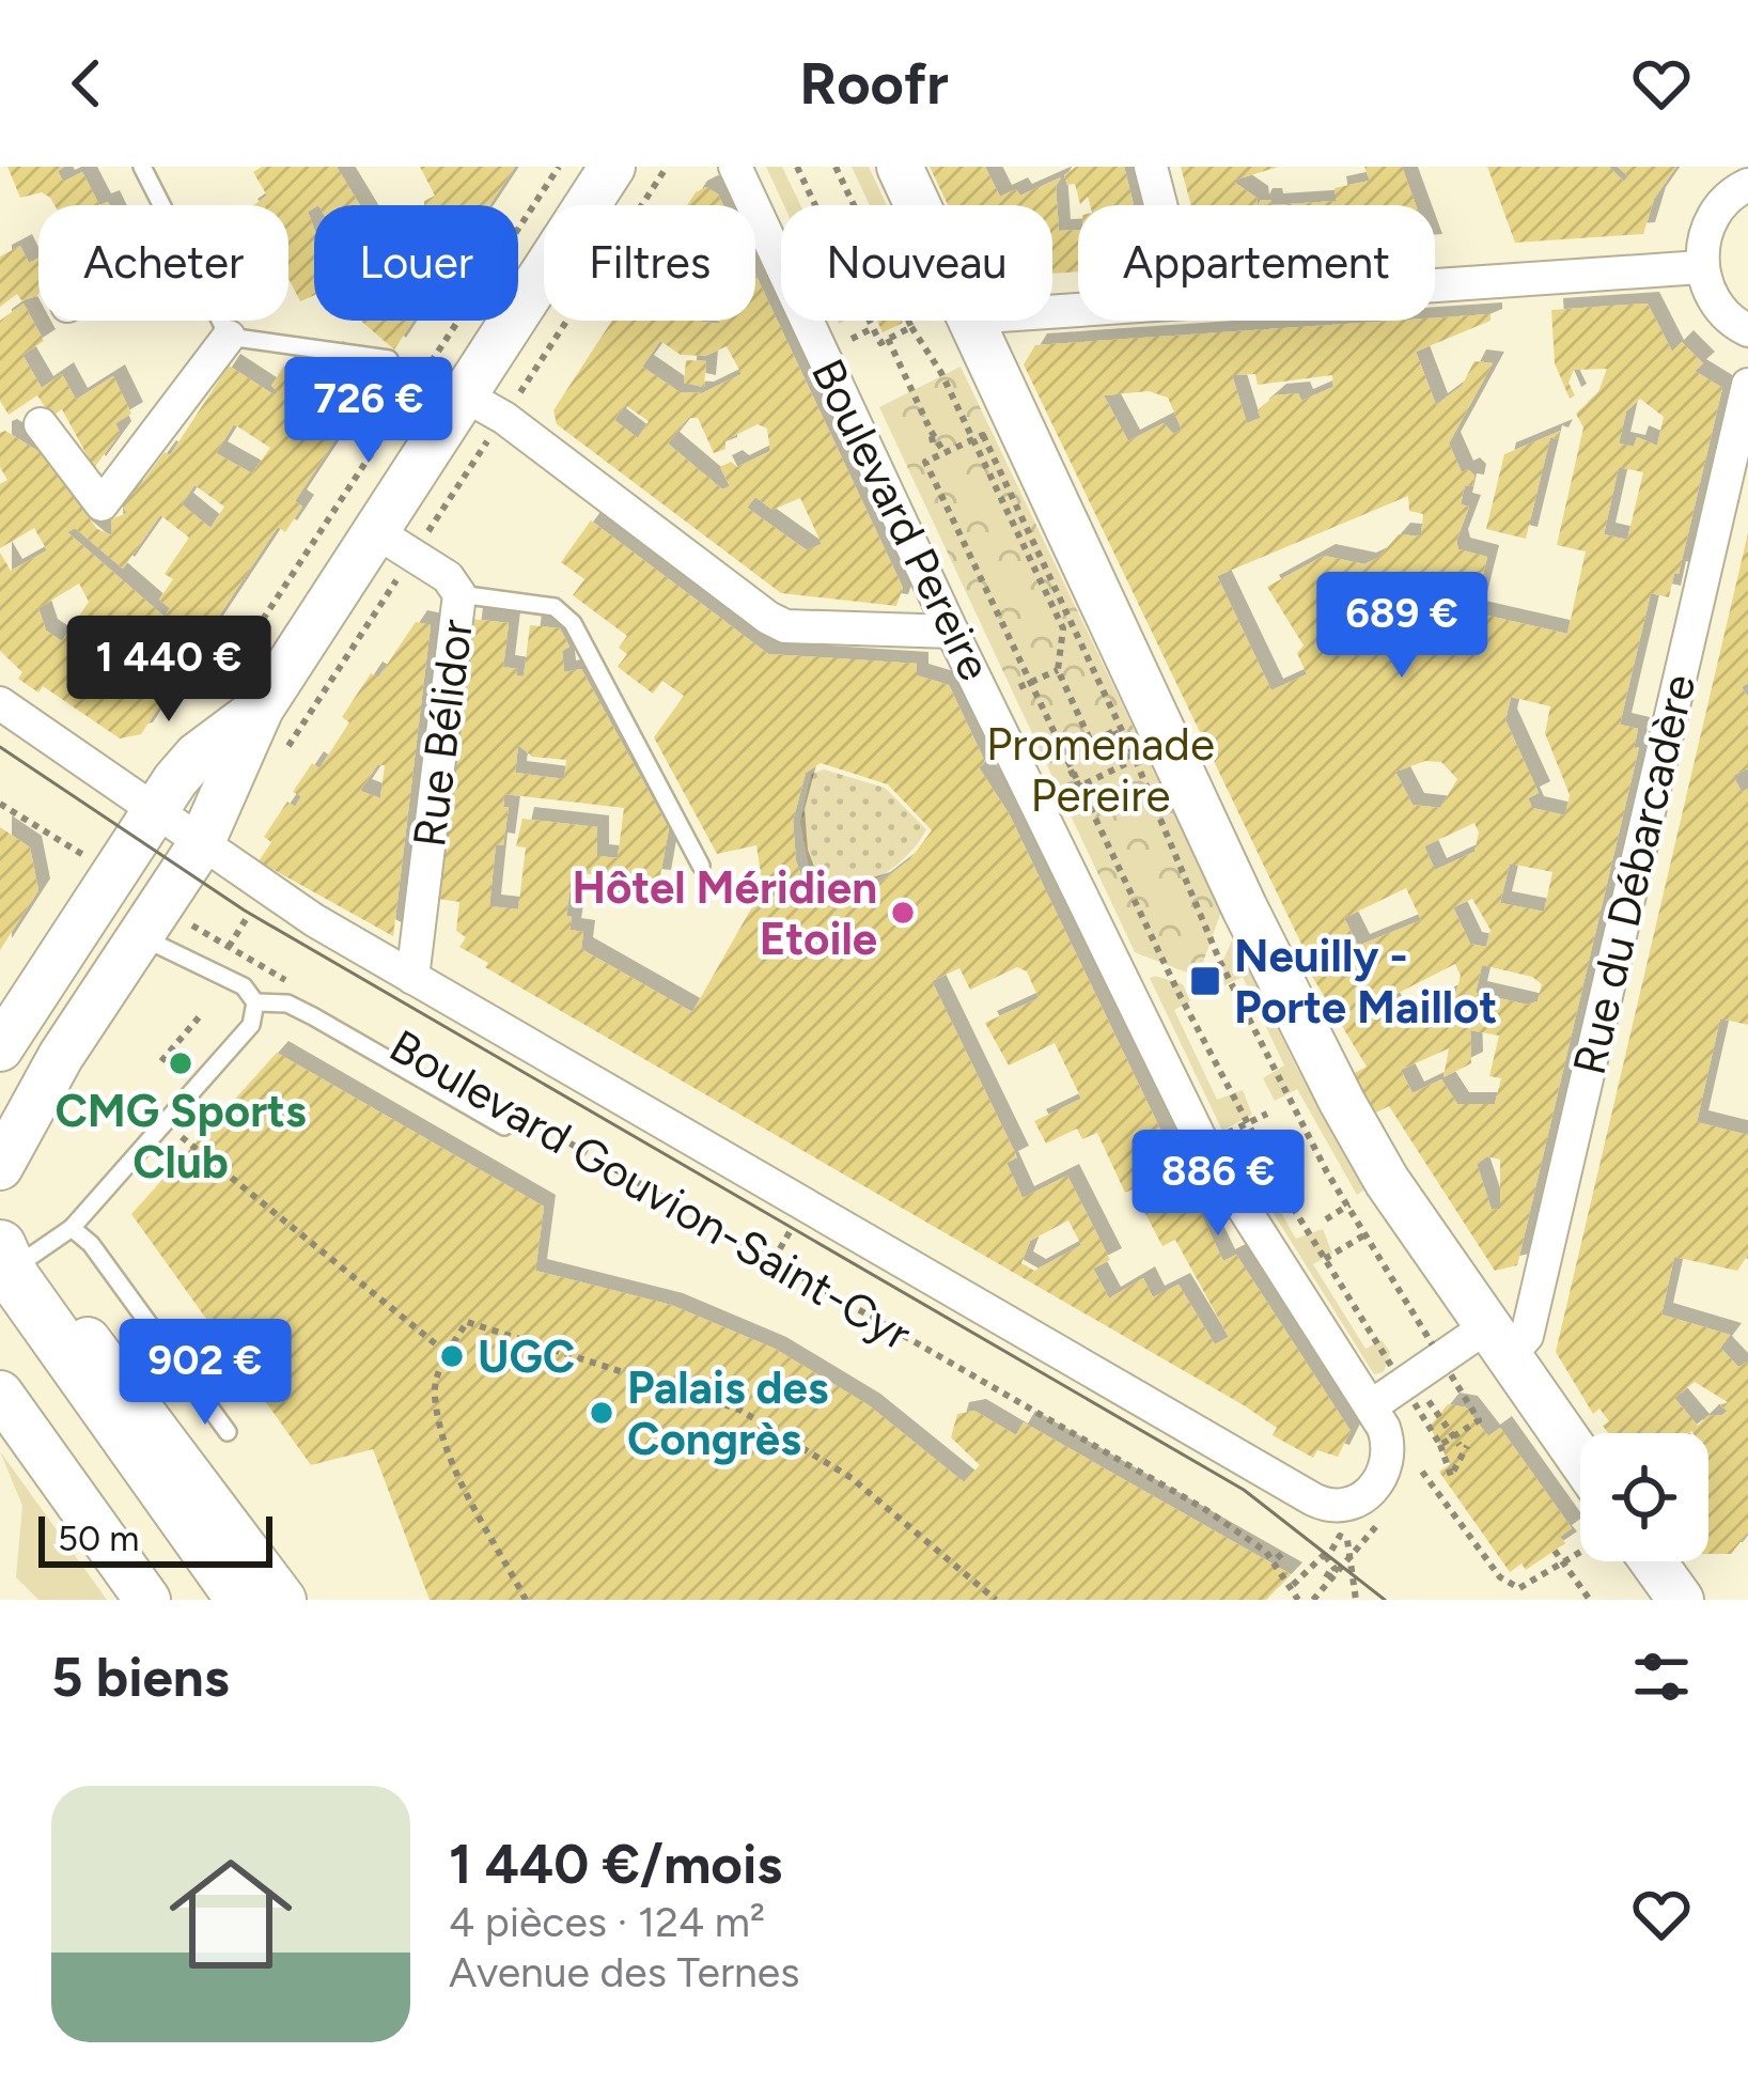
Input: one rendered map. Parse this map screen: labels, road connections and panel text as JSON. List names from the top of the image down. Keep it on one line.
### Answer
{"streets":{"street":["Boulevard Pereire","Rue Bélidor","Rue du Débarcadère","Boulevard Gouvion-Saint-Cyr"]},"crossings":[["Boulevard Pereire","Boulevard Gouvion-Saint-Cyr"],["Rue Bélidor","Boulevard Gouvion-Saint-Cyr"]],"parks":["Promenade Pereire"],"places":{"other":["Hôtel Méridien Etoile","CMG Sports Club","UGC","Palais des Congrès"],"transit":["Neuilly - Porte Maillot"]},"scale_bar":"50 m","page":{"header":"Roofr","chip":["Acheter","Louer","Filtres","Nouveau","Appartement"],"price":["726 €","689 €","1 440 €","886 €","902 €"],"scale":"50 m","heading":"5 biens","list":[{"name":"1 440 €/mois","note":"4 pièces · 124 m² · Avenue des Ternes"}]}}
